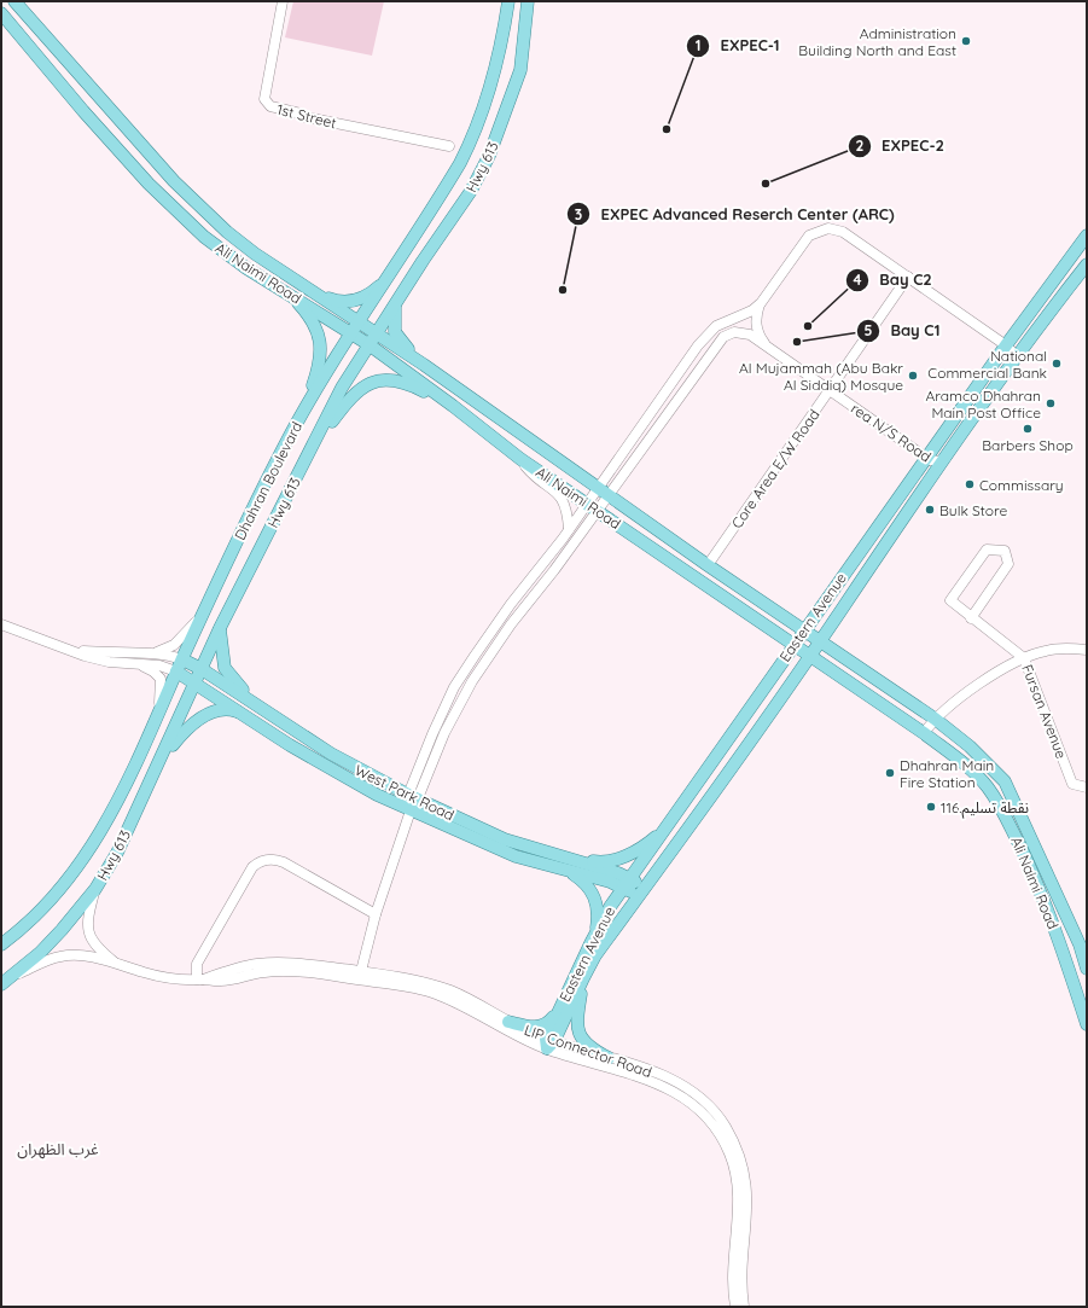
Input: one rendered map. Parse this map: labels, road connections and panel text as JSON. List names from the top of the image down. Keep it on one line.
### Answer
{"streets":{"main road":["Hwy 613","Ali Naimi Road","Dhahran Boulevard","Eastern Avenue","West Park Road"],"street":["1st Street","rea N/S Road","Core Area E/W Road","Fursan Avenue","LIP Connector Road"]},"crossings":[["Hwy 613","Ali Naimi Road"],["Hwy 613","West Park Road"],["Hwy 613","LIP Connector Road"],["Ali Naimi Road","rea N/S Road"],["Ali Naimi Road","Core Area E/W Road"],["Ali Naimi Road","Dhahran Boulevard"],["Ali Naimi Road","Eastern Avenue"],["rea N/S Road","Core Area E/W Road"],["rea N/S Road","Eastern Avenue"],["Dhahran Boulevard","West Park Road"],["Eastern Avenue","West Park Road"],["Eastern Avenue","LIP Connector Road"]],"districts":["غرب الظهران"],"places":["Administration Building North and East","EXPEC-1","EXPEC-2","EXPEC Advanced Reserch Center (ARC)","Bay C2","Bay C1","National Commercial Bank","Al Mujammah (Abu Bakr Al Siddiq) Mosque","Aramco Dhahran Main Post Office","Barbers Shop","Commissary","Bulk Store","Dhahran Main Fire Station","نقطة تسليم.116"]}
